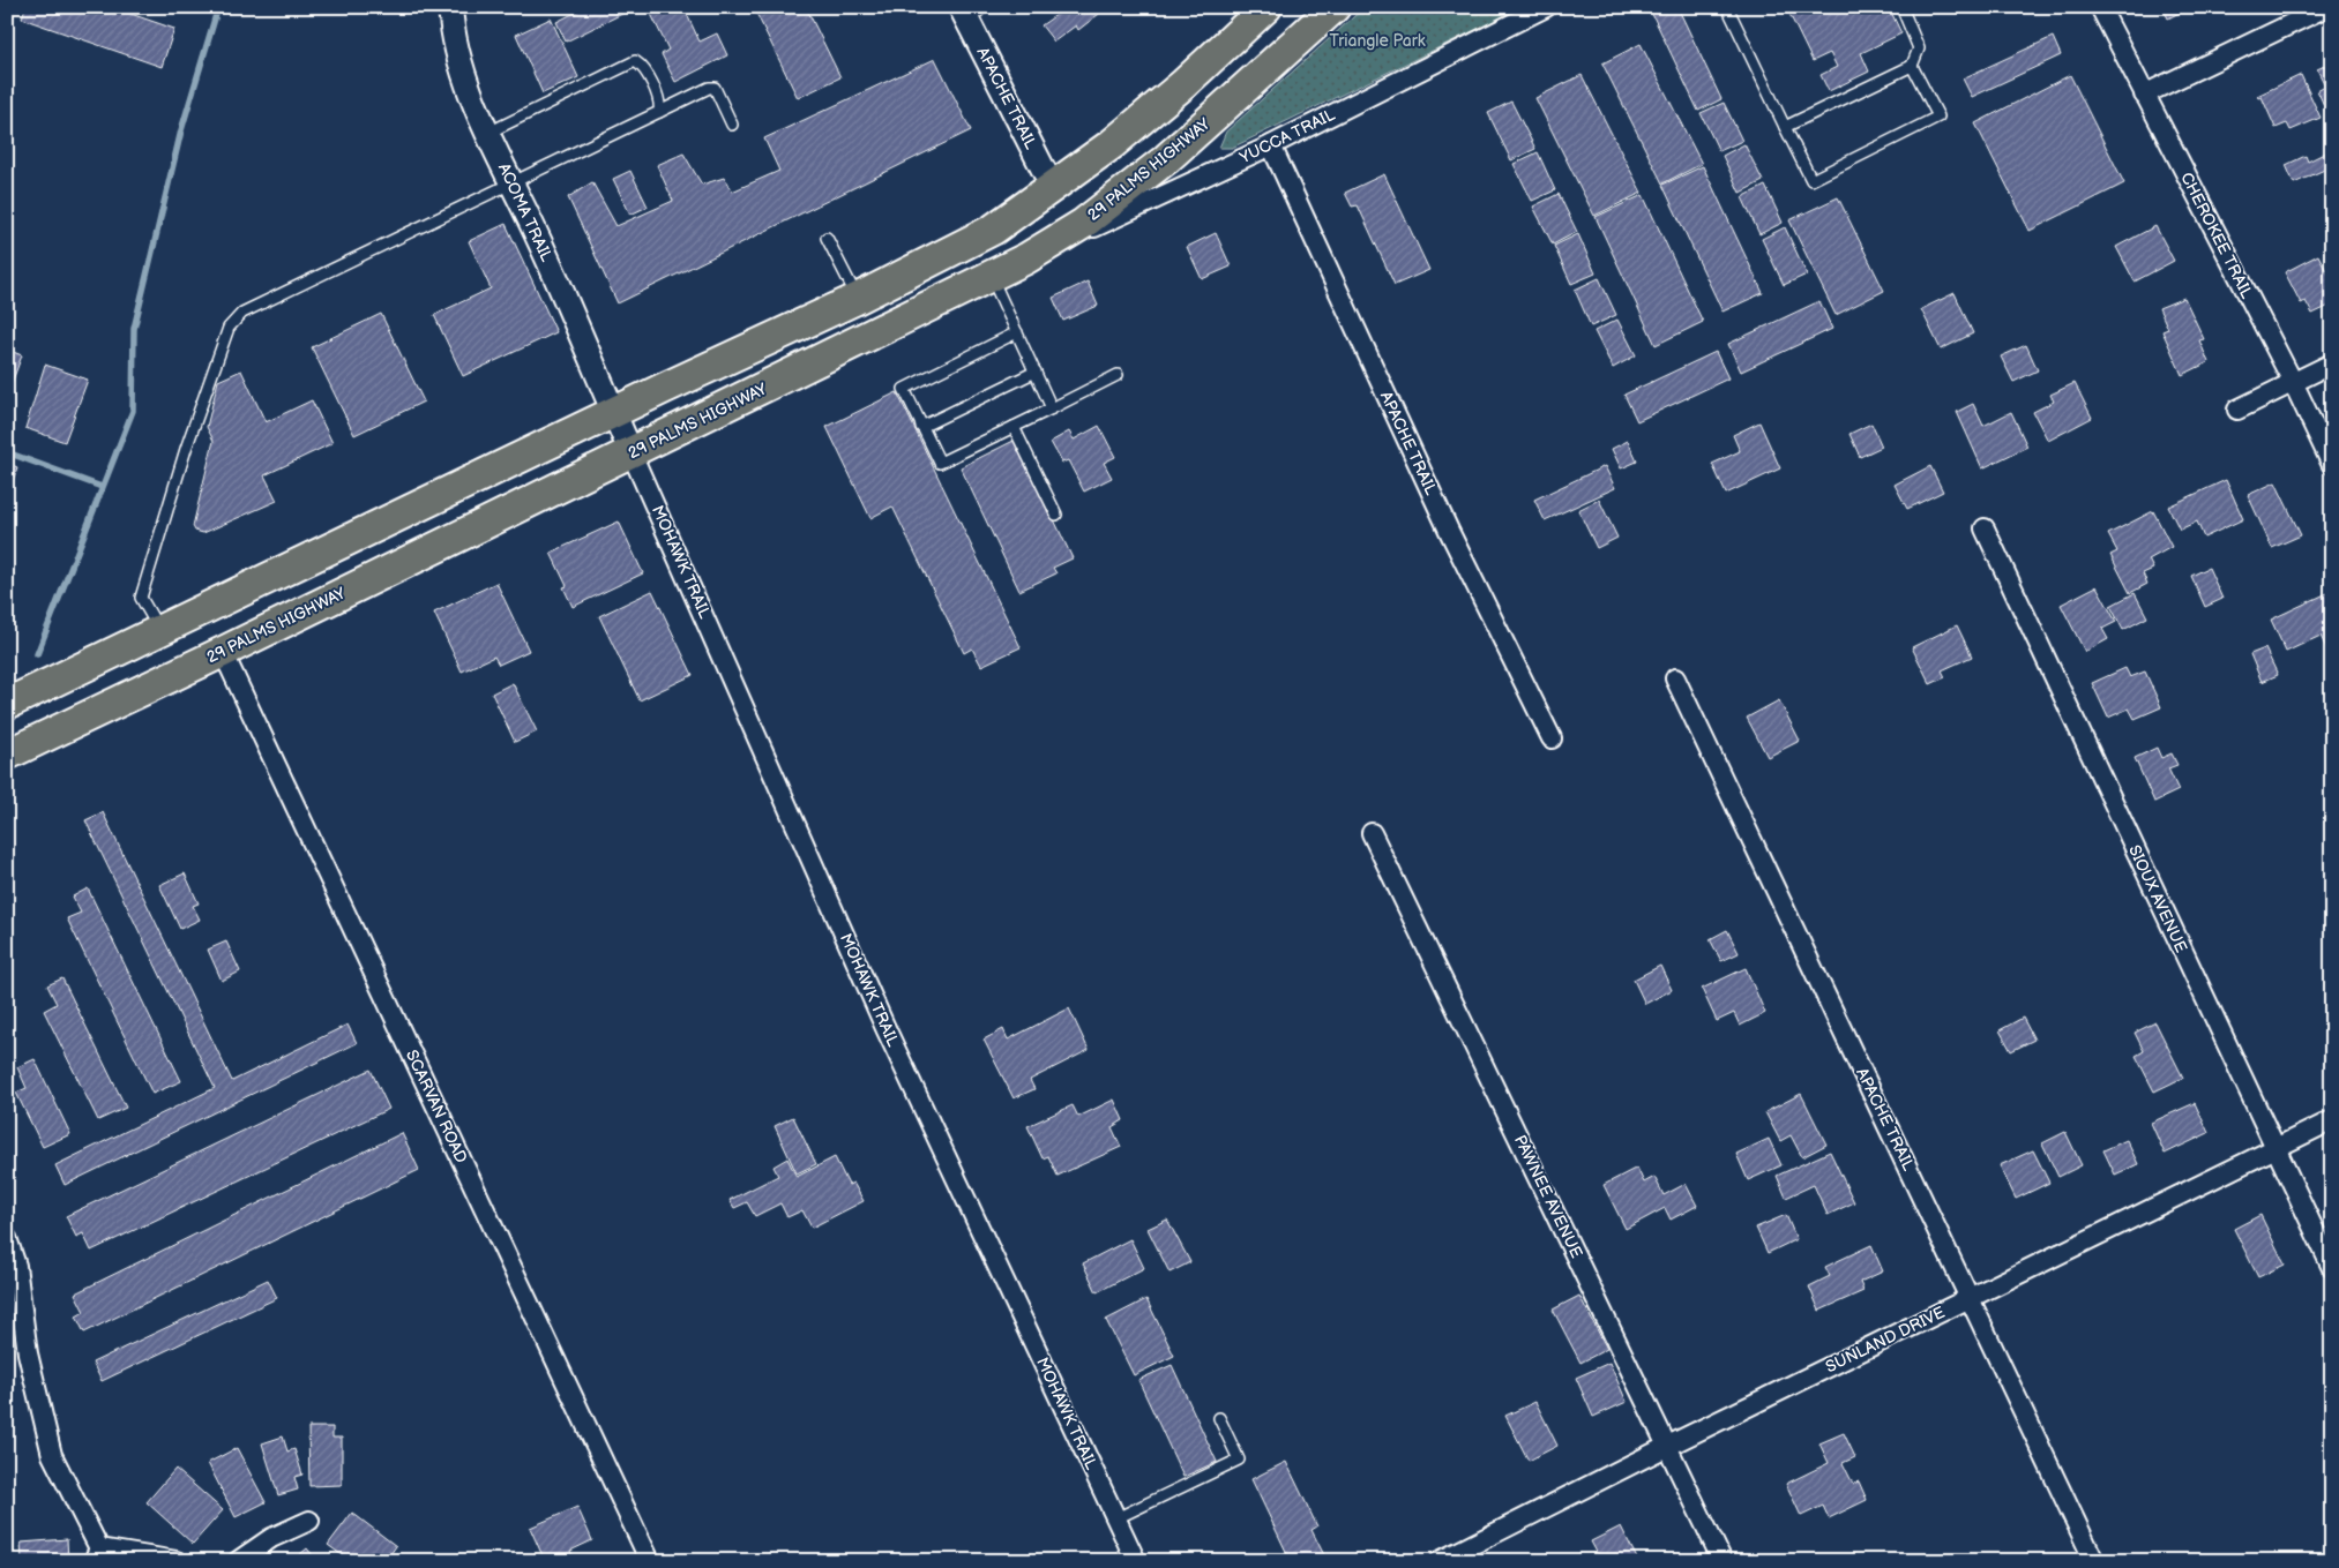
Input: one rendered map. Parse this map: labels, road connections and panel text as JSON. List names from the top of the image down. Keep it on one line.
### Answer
{"streets":{"main road":["29 PALMS HIGHWAY"],"street":["APACHE TRAIL","YUCCA TRAIL","ACOMA TRAIL","CHEROKEE TRAIL","MOHAWK TRAIL","SIOUX AVENUE","SCARVAN ROAD","PAWNEE AVENUE","SUNLAND DRIVE"]},"crossings":[["APACHE TRAIL","YUCCA TRAIL"],["APACHE TRAIL","SUNLAND DRIVE"],["YUCCA TRAIL","29 PALMS HIGHWAY"],["29 PALMS HIGHWAY","MOHAWK TRAIL"],["29 PALMS HIGHWAY","SCARVAN ROAD"],["ACOMA TRAIL","MOHAWK TRAIL"],["SIOUX AVENUE","SUNLAND DRIVE"],["PAWNEE AVENUE","SUNLAND DRIVE"]],"parks":["Triangle Park"]}
